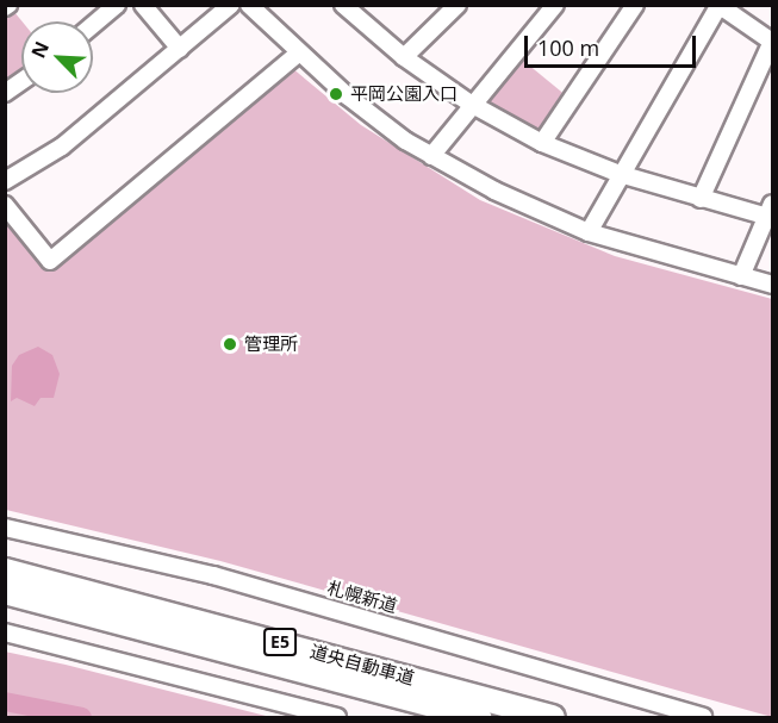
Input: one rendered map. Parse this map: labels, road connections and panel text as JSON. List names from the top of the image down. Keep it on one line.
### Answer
{"streets":{"highway":["E5","道央自動車道"],"street":["札幌新道"]},"places":["平岡公園入口","管理所"],"scale_bar":"100 m","north":"top left"}
